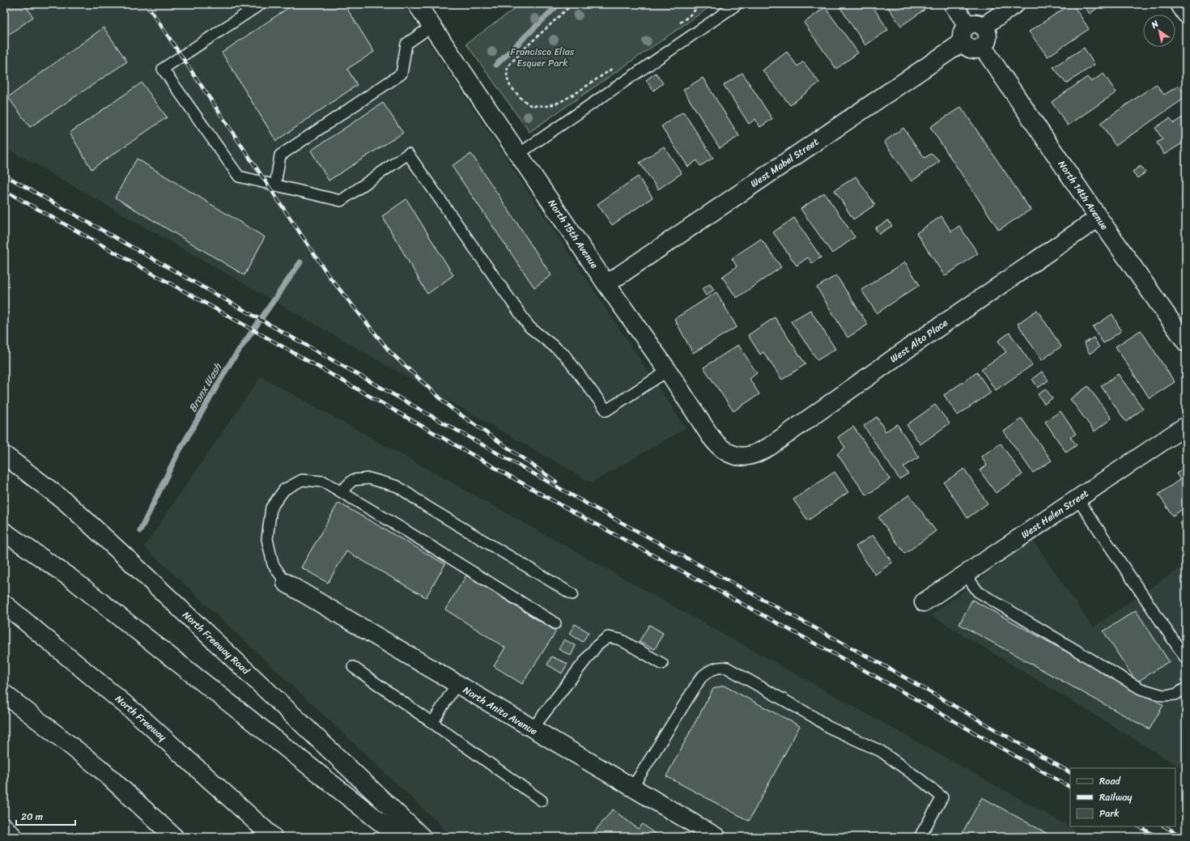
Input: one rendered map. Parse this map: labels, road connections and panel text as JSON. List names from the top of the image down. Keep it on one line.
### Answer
{"streets":{"main road":["West Mabel Street","North 14th Avenue","North 15th Avenue","West Alto Place","West Helen Street","North Freeway Road","North Anita Avenue","North Freeway"]},"crossings":[["West Mabel Street","North 14th Avenue"],["West Mabel Street","North 15th Avenue"],["North 14th Avenue","West Alto Place"],["North 15th Avenue","West Alto Place"]],"water":["Bronx Wash"],"parks":["Francisco Elias Esquer Park"],"legend":["Road","Railway","Park"],"scale_bar":"20 m","north":"top left"}
